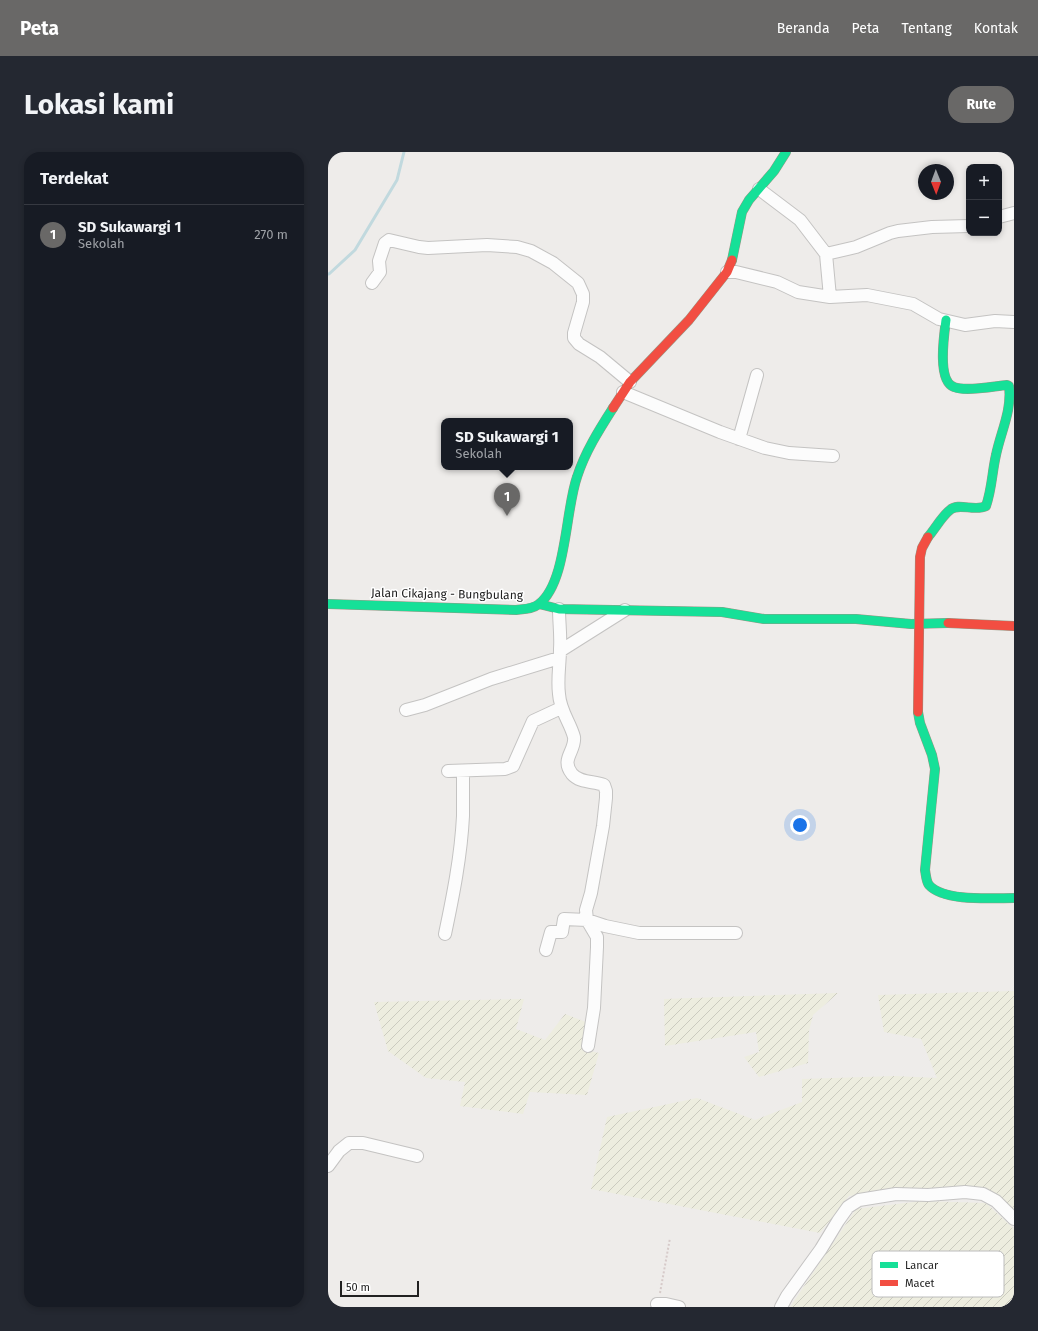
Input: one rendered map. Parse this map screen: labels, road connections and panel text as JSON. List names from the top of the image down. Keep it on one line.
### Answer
{"streets":{"street":["Jalan Cikajang - Bungbulang"]},"legend":["Lancar","Macet"],"scale_bar":"50 m","north":"bottom","page":{"header":"Peta","nav":["Beranda","Peta","Tentang","Kontak"],"buttons":"Rute","title":"Lokasi kami","heading":"Terdekat","map_buttons":["+","−"],"list":[{"mark":"1","name":"SD Sukawargi 1","note":"Sekolah","value":"270 m"}],"popup":["SD Sukawargi 1","Sekolah"],"pins":"1","scale":"50 m"}}
